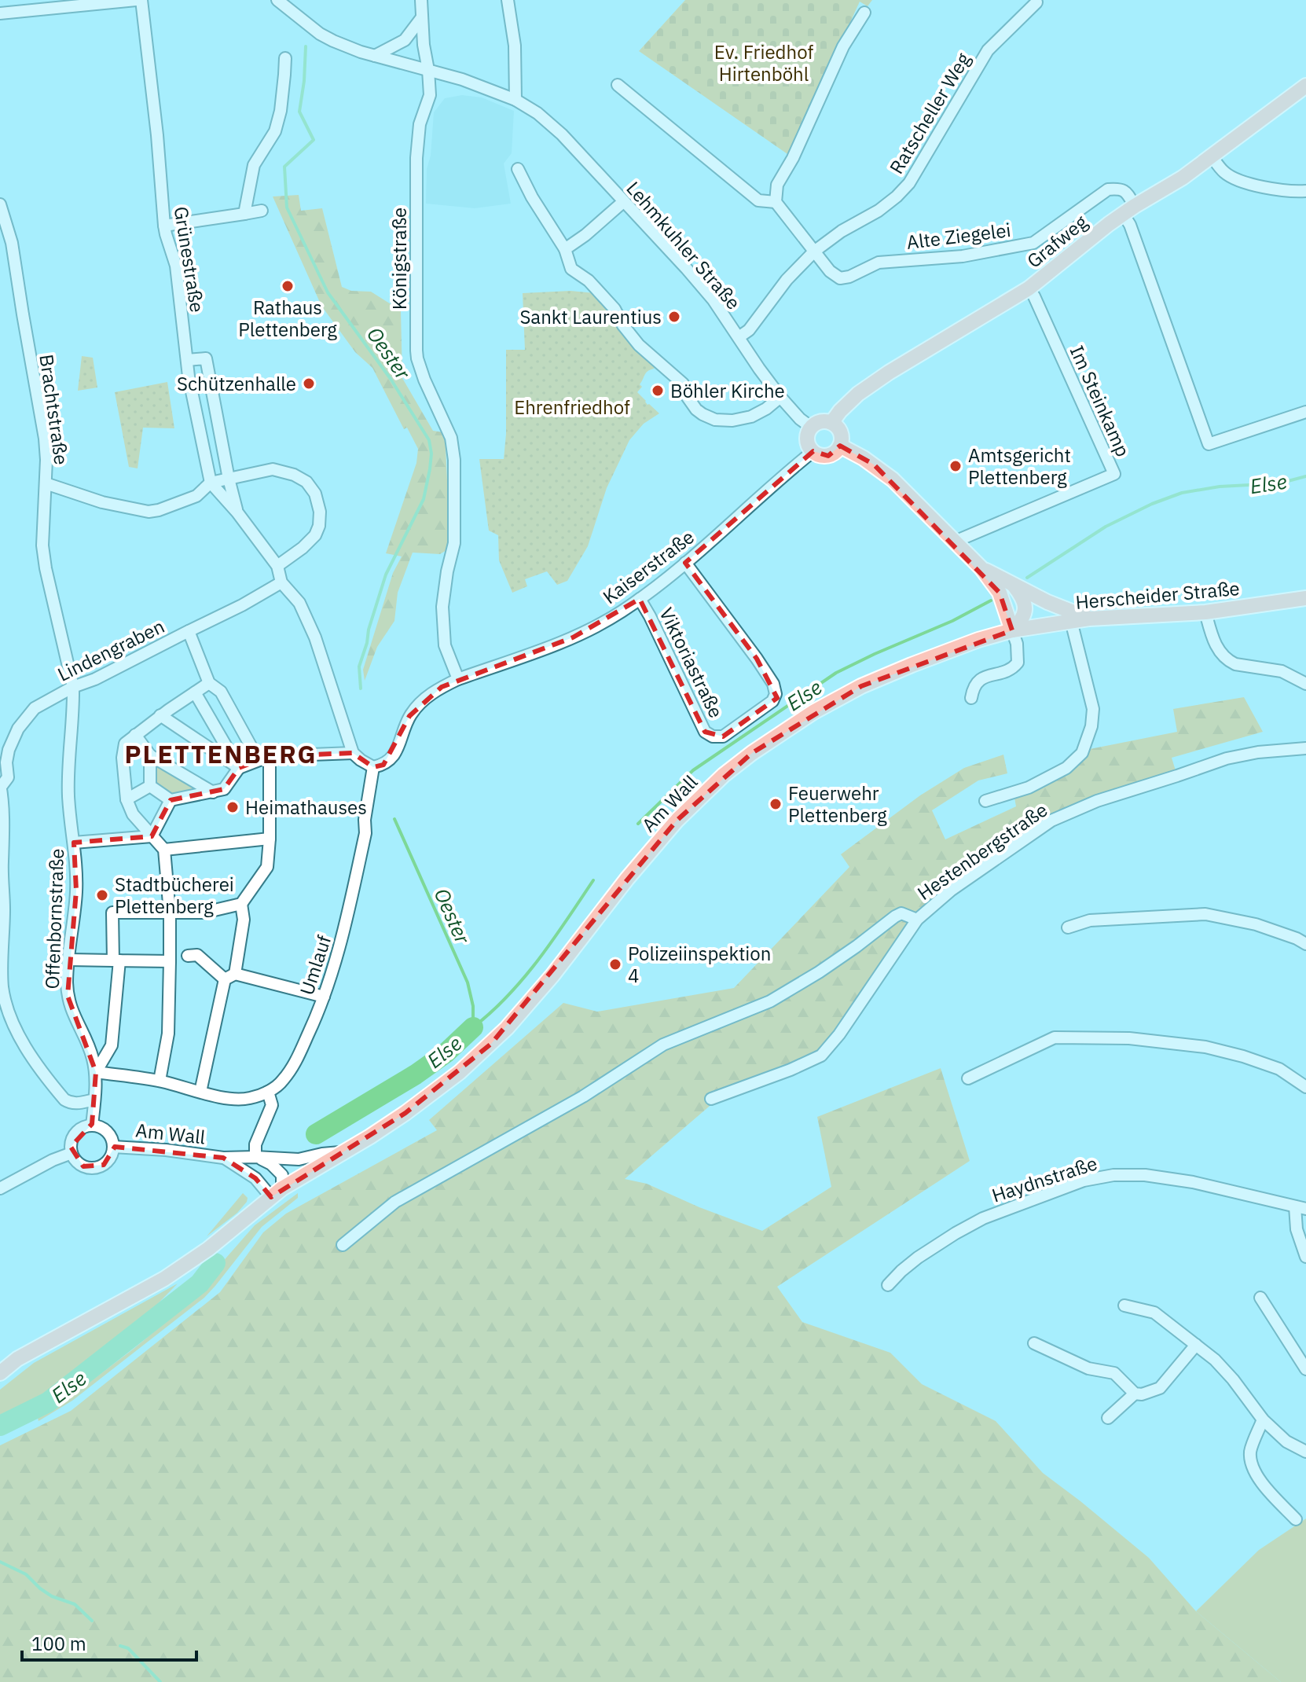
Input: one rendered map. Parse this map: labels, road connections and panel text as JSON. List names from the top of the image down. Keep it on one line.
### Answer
{"streets":{"main road":["Grafweg","Herscheider Straße","Am Wall"],"street":["Ratscheller Weg","Alte Ziegelei","Lehmkuhler Straße","Königstraße","Grünestraße","Im Steinkamp","Brachtstraße","Kaiserstraße","Lindengraben","Viktoriastraße","Hestenbergstraße","Offenbornstraße","Umlauf","Haydnstraße"]},"crossings":[["Ratscheller Weg","Alte Ziegelei"],["Ratscheller Weg","Lehmkuhler Straße"],["Alte Ziegelei","Grafweg"],["Grafweg","Lehmkuhler Straße"],["Grafweg","Im Steinkamp"],["Grafweg","Kaiserstraße"],["Lehmkuhler Straße","Königstraße"],["Lehmkuhler Straße","Kaiserstraße"],["Königstraße","Kaiserstraße"],["Grünestraße","Brachtstraße"],["Brachtstraße","Offenbornstraße"],["Kaiserstraße","Viktoriastraße"],["Kaiserstraße","Umlauf"],["Herscheider Straße","Am Wall"],["Lindengraben","Offenbornstraße"]],"districts":["PLETTENBERG"],"water":["Oester","Else"],"parks":["Ev. Friedhof Hirtenböhl","Ehrenfriedhof"],"places":["Rathaus Plettenberg","Sankt Laurentius","Schützenhalle","Böhler Kirche","Amtsgericht Plettenberg","Feuerwehr Plettenberg","Heimathauses","Stadtbücherei Plettenberg","Polizeiinspektion 4"],"scale_bar":"100 m"}
